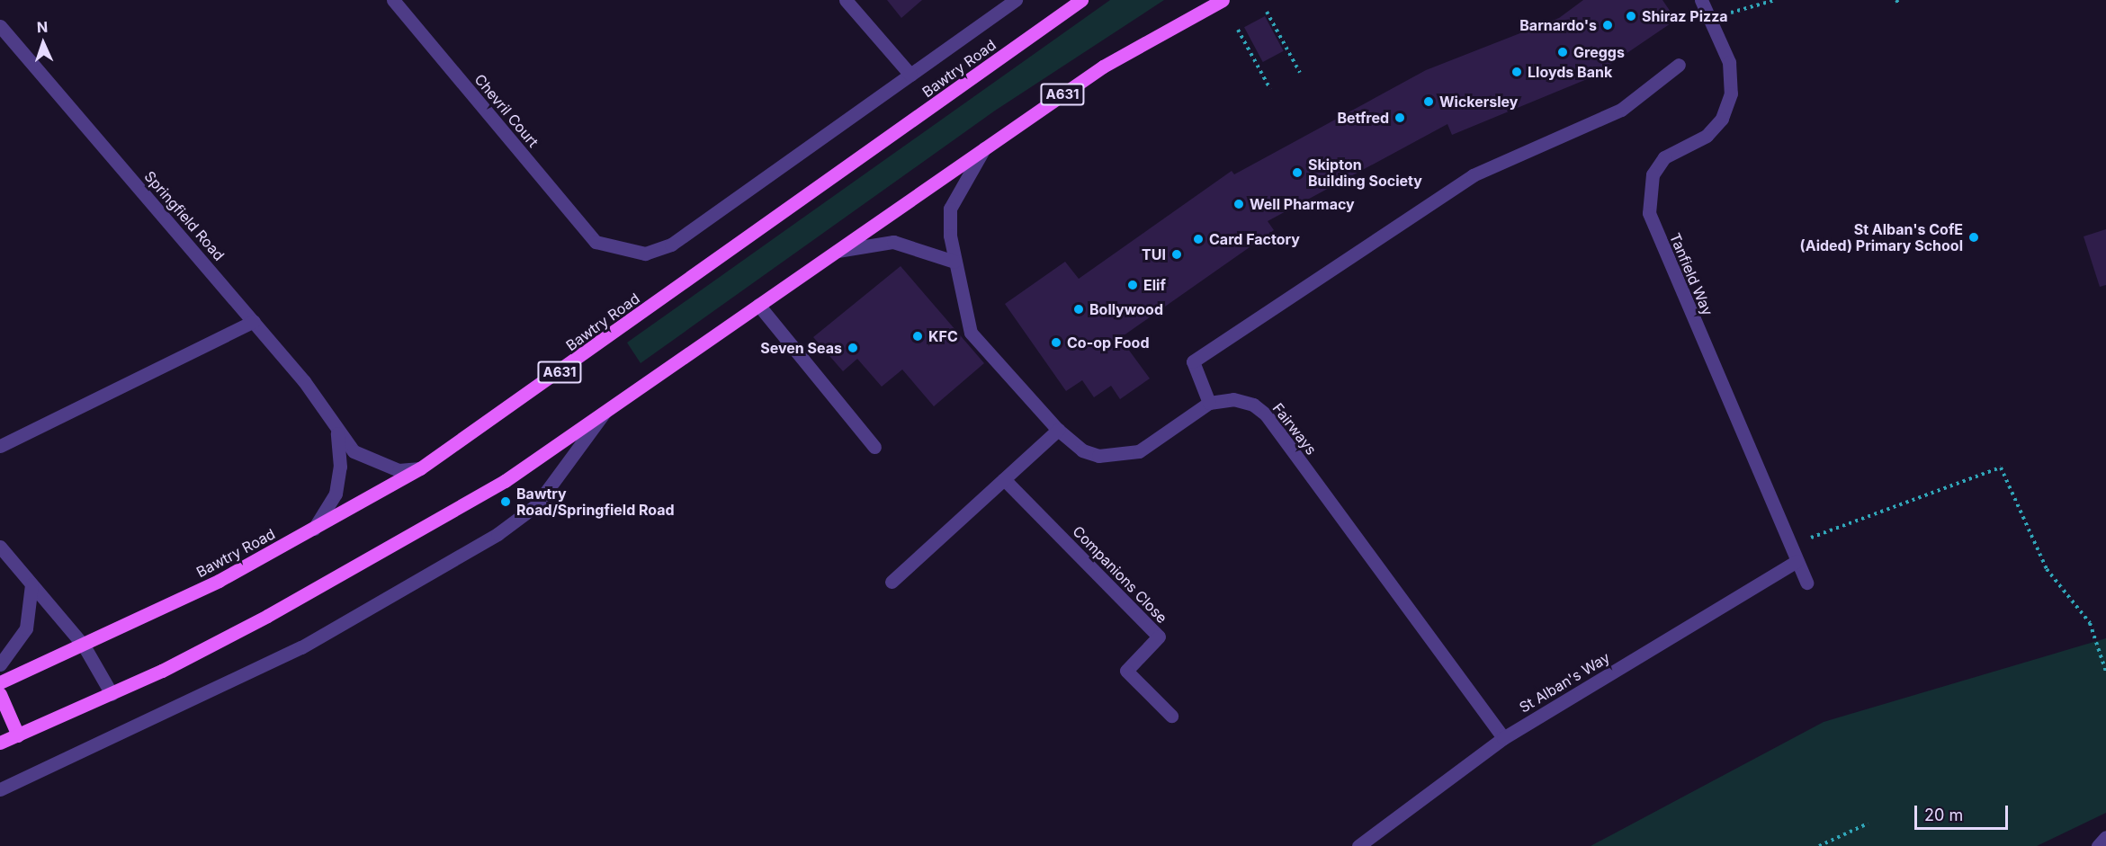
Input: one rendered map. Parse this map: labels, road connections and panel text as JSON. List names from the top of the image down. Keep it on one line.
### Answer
{"streets":{"main road":["Bawtry Road","A631"],"street":["Chevril Court","Springfield Road","Tanfield Way","Fairways","Companions Close","St Alban's Way"]},"crossings":[["Bawtry Road","Chevril Court"],["Bawtry Road","Springfield Road"],["A631","Fairways"],["Tanfield Way","St Alban's Way"],["Fairways","St Alban's Way"]],"places":["Shiraz Pizza","Barnardo's","Greggs","Lloyds Bank","Wickersley","Betfred","Skipton Building Society","Well Pharmacy","St Alban's CofE (Aided) Primary School","Card Factory","TUI","Elif","Bollywood","KFC","Co-op Food","Seven Seas","Bawtry Road/Springfield Road"],"scale_bar":"20 m","north":"top"}
